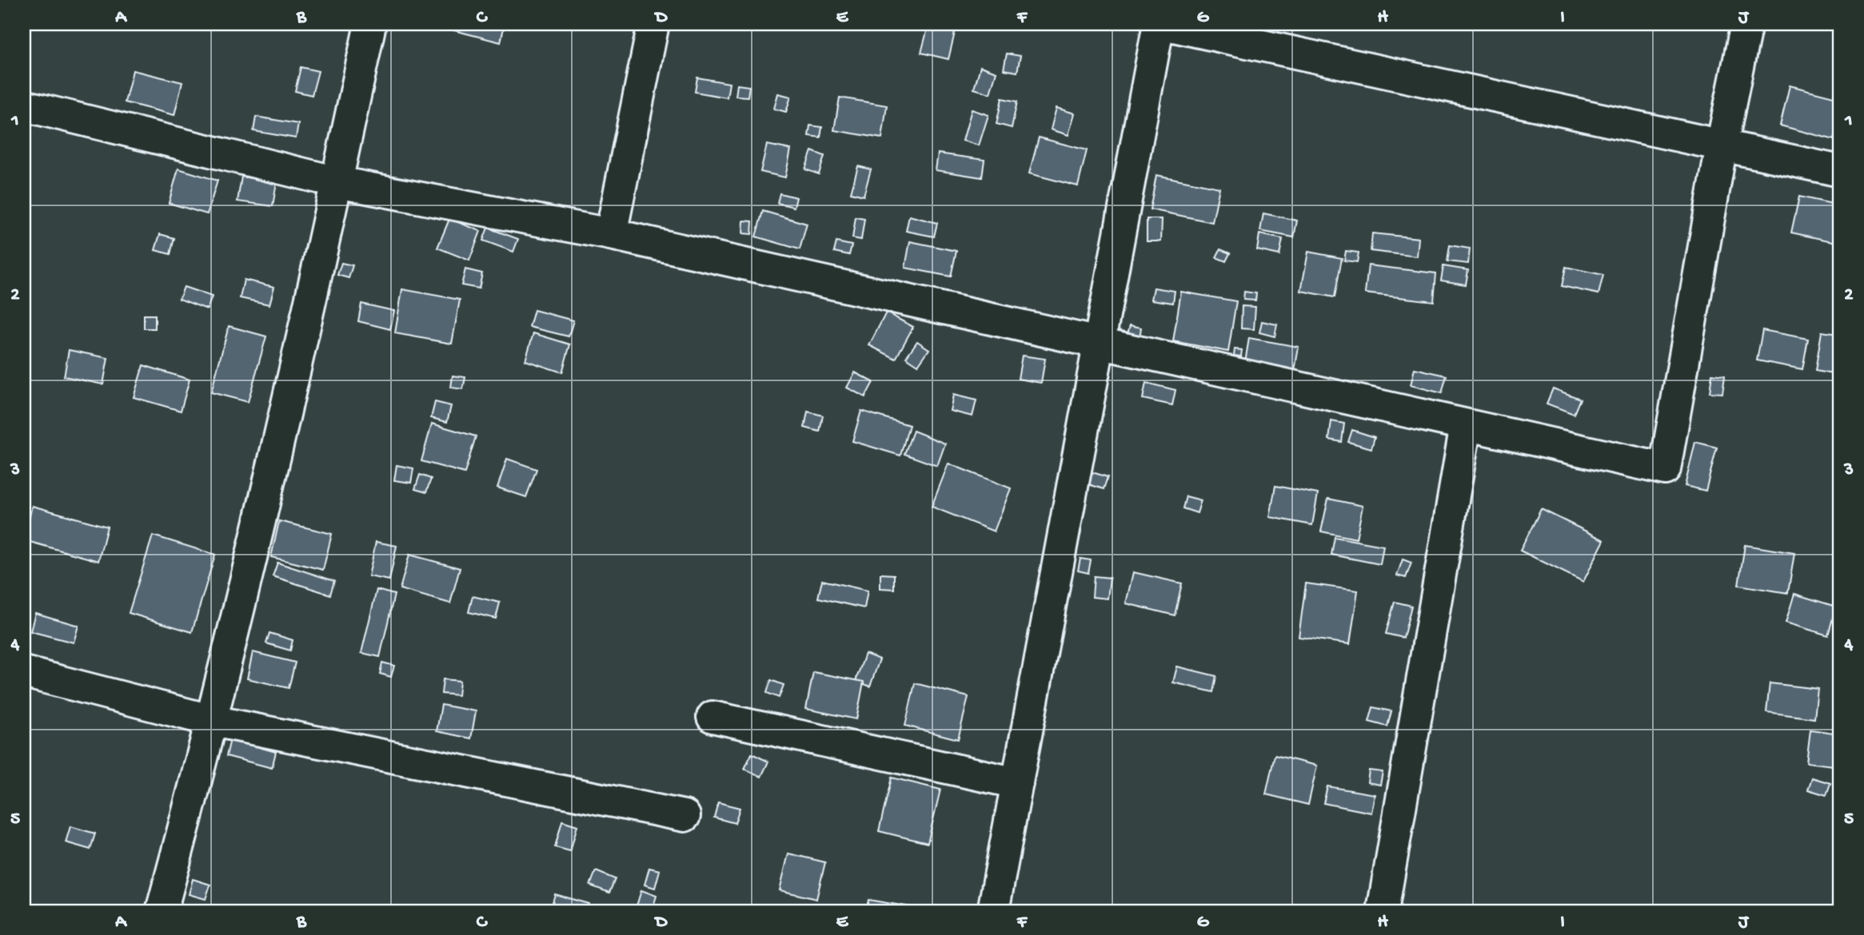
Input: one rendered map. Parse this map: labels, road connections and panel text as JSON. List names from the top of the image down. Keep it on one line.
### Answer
{"grid":{"columns":["A","B","C","D","E","F","G","H","I","J"],"rows":["1","2","3","4","5"]}}
